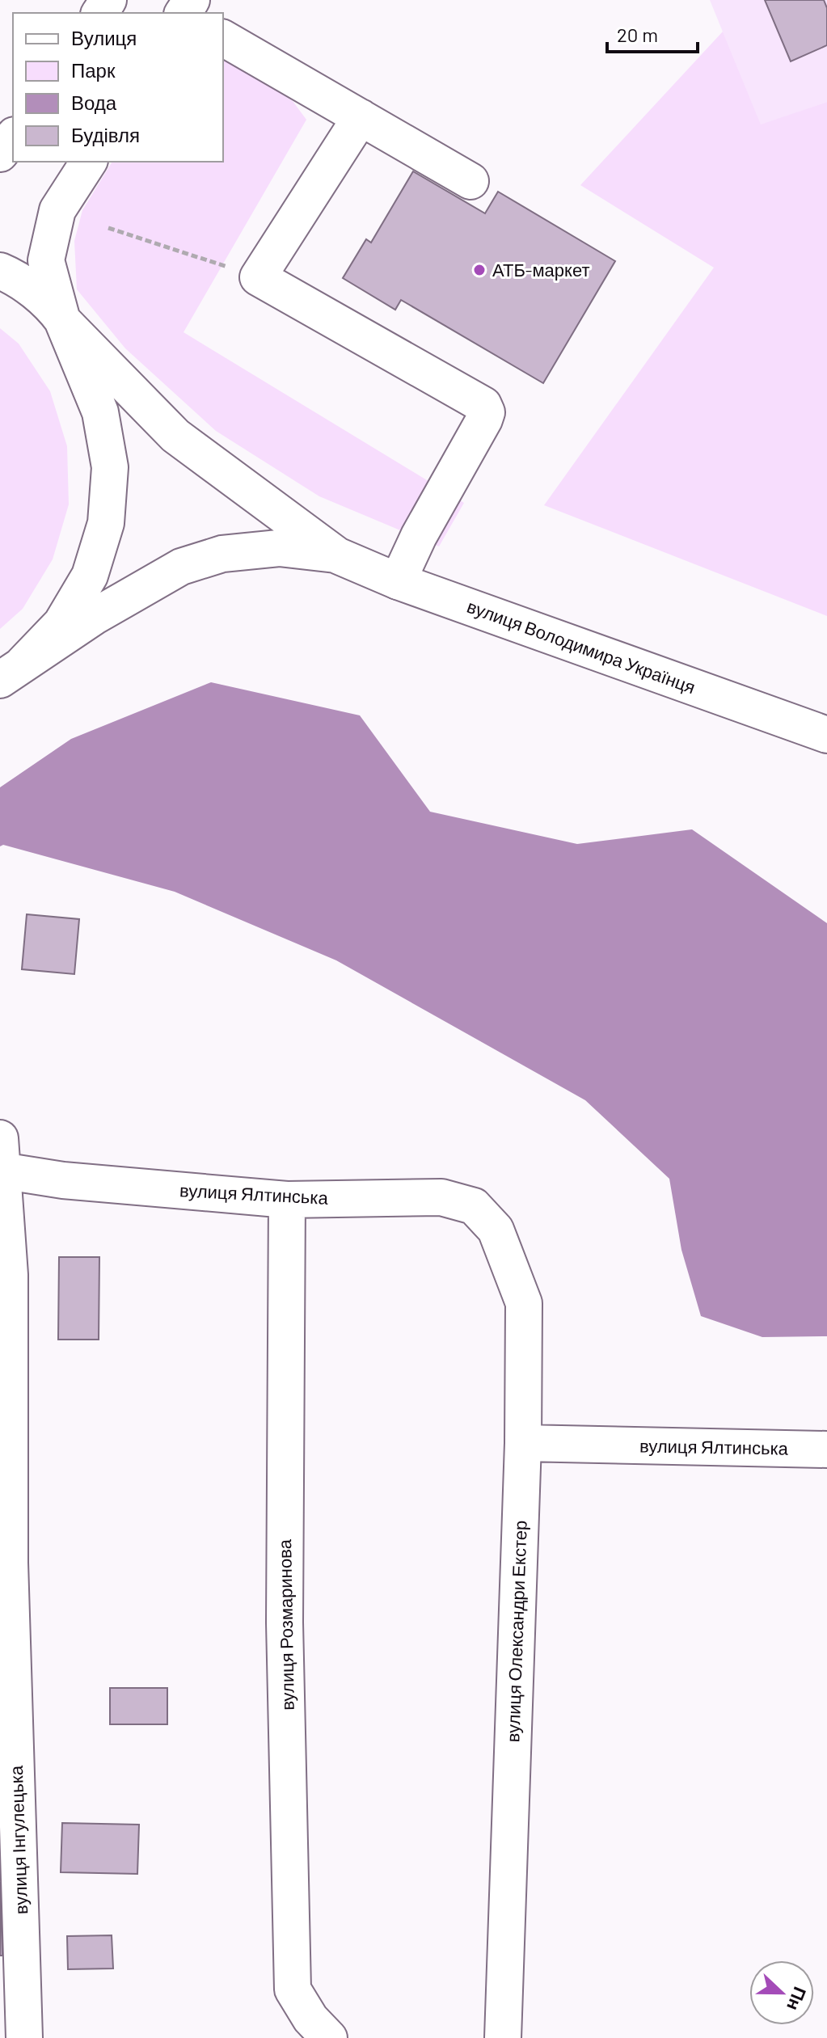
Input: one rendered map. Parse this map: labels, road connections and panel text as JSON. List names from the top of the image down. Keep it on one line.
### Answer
{"streets":{"street":["вулиця Володимира Українця","вулиця Ялтинська","вулиця Розмаринова","вулиця Олександри Екстер","вулиця Інгулецька"]},"crossings":[["вулиця Ялтинська","вулиця Розмаринова"],["вулиця Ялтинська","вулиця Олександри Екстер"],["вулиця Ялтинська","вулиця Інгулецька"]],"places":["АТБ-маркет"],"legend":["Вулиця","Парк","Вода","Будівля"],"scale_bar":"20 m","north":"right"}
